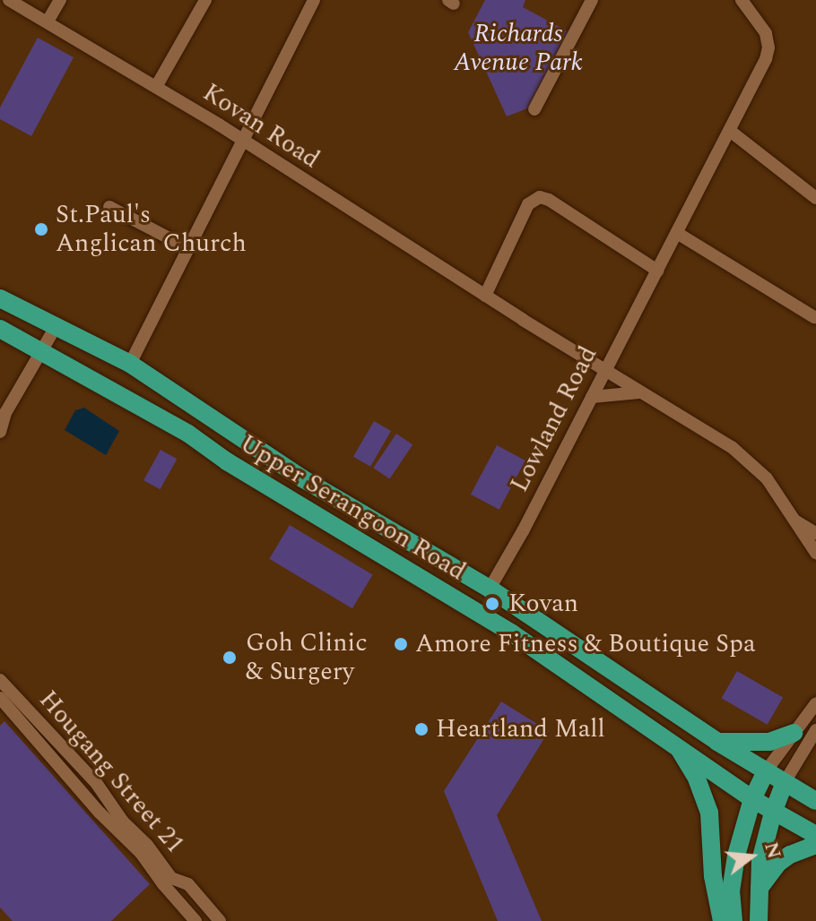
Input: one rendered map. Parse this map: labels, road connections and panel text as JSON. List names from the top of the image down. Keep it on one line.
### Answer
{"streets":{"main road":["Upper Serangoon Road"],"street":["Kovan Road","Lowland Road","Hougang Street 21"]},"crossings":[["Kovan Road","Lowland Road"],["Lowland Road","Upper Serangoon Road"]],"parks":["Richards Avenue Park"],"places":["St.Paul's Anglican Church","Kovan","Amore Fitness & Boutique Spa","Goh Clinic & Surgery","Heartland Mall"],"north":"right"}
